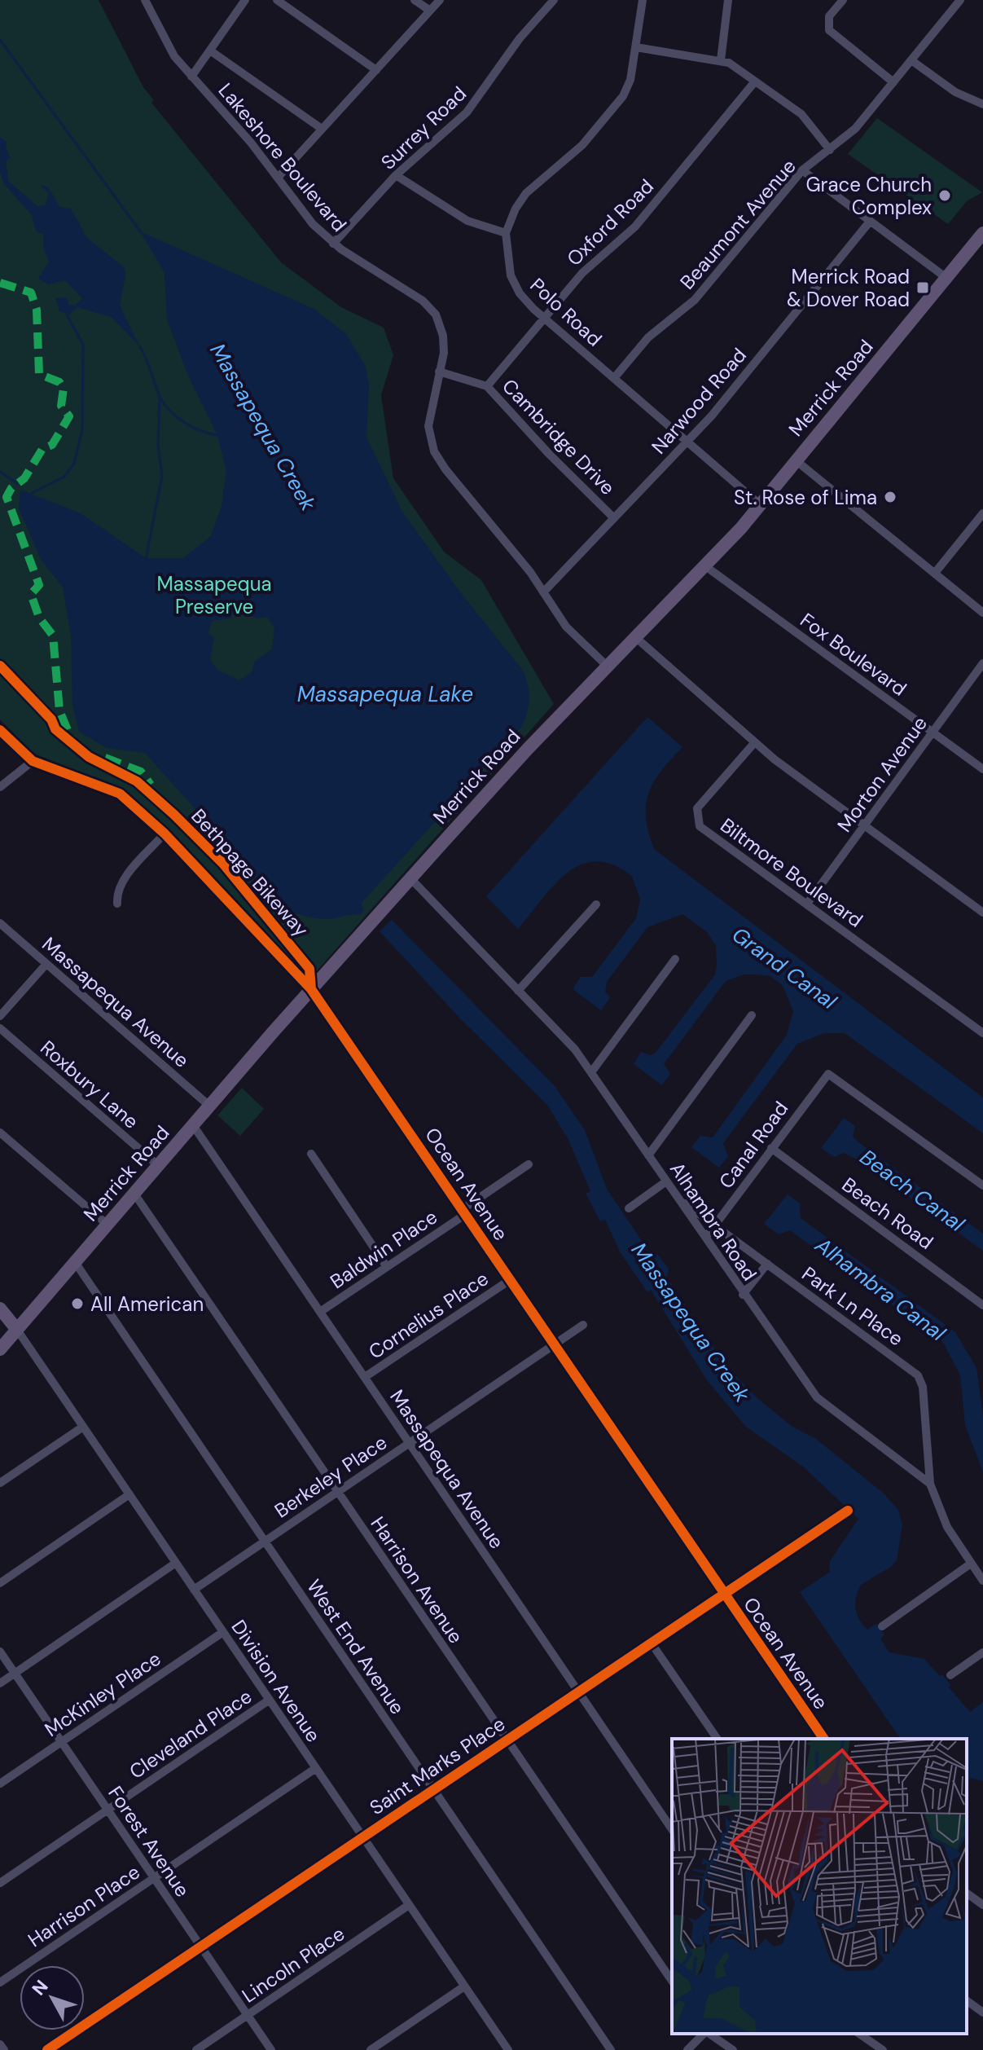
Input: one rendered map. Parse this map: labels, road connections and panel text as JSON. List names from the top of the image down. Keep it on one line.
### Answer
{"streets":{"main road":["Merrick Road"],"street":["Surrey Road","Lakeshore Boulevard","Oxford Road","Beaumont Avenue","Polo Road","Narwood Road","Cambridge Drive","Fox Boulevard","Morton Avenue","Biltmore Boulevard","Massapequa Avenue","Roxbury Lane","Canal Road","Ocean Avenue","Beach Road","Alhambra Road","Baldwin Place","Park Ln Place","Cornelius Place","Berkeley Place","Harrison Avenue","West End Avenue","Division Avenue","McKinley Place","Cleveland Place","Saint Marks Place","Forest Avenue","Harrison Place","Lincoln Place"],"cycle path":["Bethpage Bikeway"]},"crossings":[["Surrey Road","Lakeshore Boulevard"],["Lakeshore Boulevard","Merrick Road"],["Lakeshore Boulevard","Narwood Road"],["Lakeshore Boulevard","Cambridge Drive"],["Oxford Road","Polo Road"],["Oxford Road","Cambridge Drive"],["Beaumont Avenue","Polo Road"],["Polo Road","Merrick Road"],["Polo Road","Narwood Road"],["Merrick Road","Fox Boulevard"],["Merrick Road","Massapequa Avenue"],["Merrick Road","Roxbury Lane"],["Merrick Road","Ocean Avenue"],["Merrick Road","Alhambra Road"],["Merrick Road","Harrison Avenue"],["Merrick Road","West End Avenue"],["Merrick Road","Division Avenue"],["Narwood Road","Cambridge Drive"],["Fox Boulevard","Morton Avenue"],["Morton Avenue","Biltmore Boulevard"],["Massapequa Avenue","Baldwin Place"],["Massapequa Avenue","Cornelius Place"],["Massapequa Avenue","Berkeley Place"],["Massapequa Avenue","Saint Marks Place"],["Canal Road","Beach Road"],["Canal Road","Alhambra Road"],["Canal Road","Park Ln Place"],["Ocean Avenue","Baldwin Place"],["Ocean Avenue","Cornelius Place"],["Ocean Avenue","Berkeley Place"],["Ocean Avenue","Saint Marks Place"],["Alhambra Road","Park Ln Place"],["Berkeley Place","Harrison Avenue"],["Berkeley Place","West End Avenue"],["Berkeley Place","Division Avenue"],["Harrison Avenue","Saint Marks Place"],["West End Avenue","Saint Marks Place"],["Division Avenue","McKinley Place"],["Division Avenue","Cleveland Place"],["Division Avenue","Saint Marks Place"],["Division Avenue","Harrison Place"],["Division Avenue","Lincoln Place"],["McKinley Place","Forest Avenue"],["Cleveland Place","Forest Avenue"],["Saint Marks Place","Forest Avenue"],["Forest Avenue","Harrison Place"],["Forest Avenue","Lincoln Place"]],"water":["Massapequa Creek","Massapequa Lake","Grand Canal","Beach Canal","Alhambra Canal"],"parks":["Massapequa Preserve"],"places":{"other":["Grace Church Complex","St. Rose of Lima","All American"],"transit":["Merrick Road & Dover Road"]},"north":"top left"}
